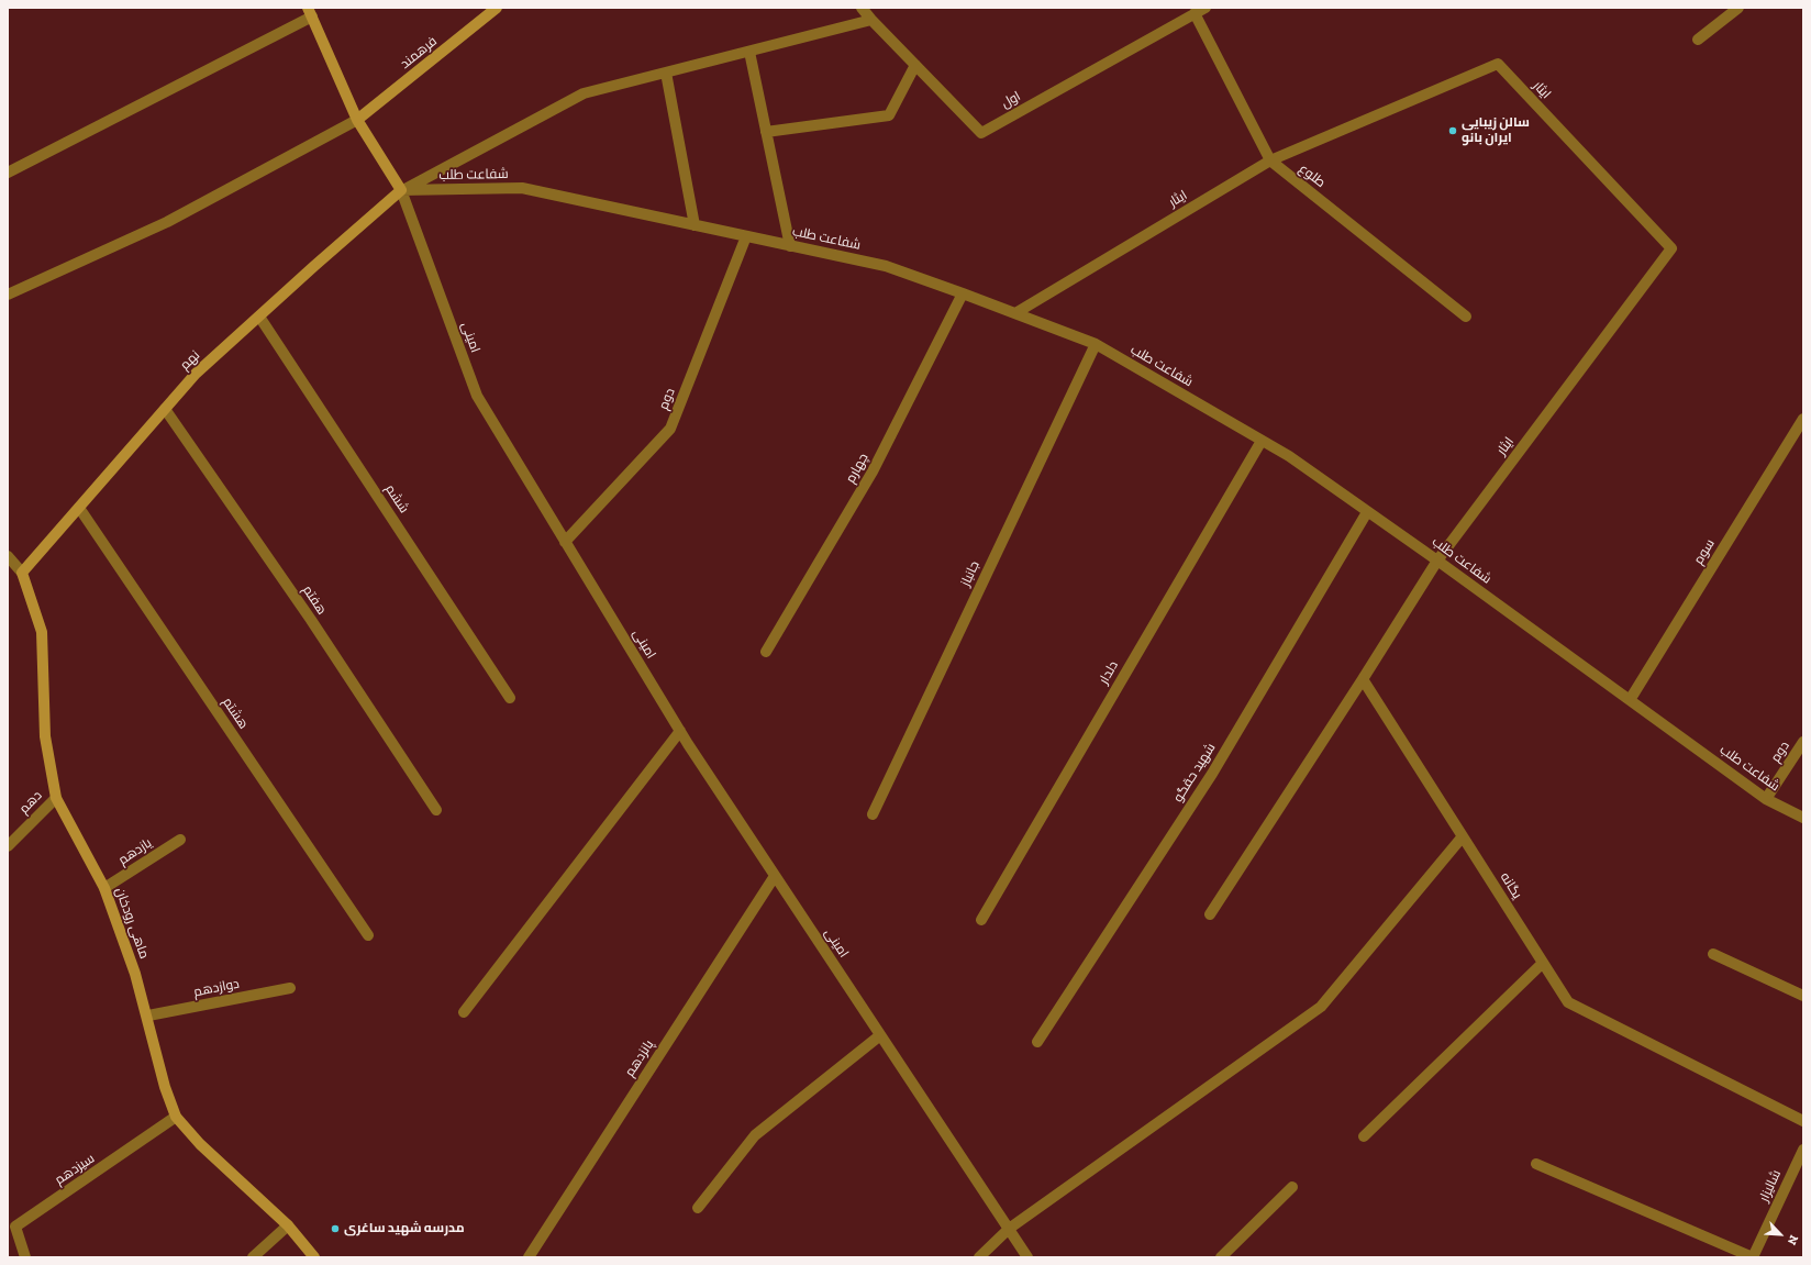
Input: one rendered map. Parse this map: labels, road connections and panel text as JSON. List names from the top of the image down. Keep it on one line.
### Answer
{"streets":{"main road":["فرهمند","امینی","نهم","ماهی رودخان"],"street":["ایثار","اول","شفاعت طلب","طلوع","دوم","چهارم","ششم","سوم","جانباز","هفتم","دلدار","هشتم","شهید حقگو","دهم","یازدهم","یگانه","دوازدهم","پانزدهم","سیزدهم","شالیزار"]},"crossings":[["فرهمند","امینی"],["ایثار","شفاعت طلب"],["ایثار","طلوع"],["اول","طلوع"],["شفاعت طلب","امینی"],["شفاعت طلب","نهم"],["شفاعت طلب","دوم"],["شفاعت طلب","چهارم"],["شفاعت طلب","سوم"],["شفاعت طلب","جانباز"],["شفاعت طلب","دلدار"],["شفاعت طلب","شهید حقگو"],["امینی","نهم"],["امینی","دوم"],["امینی","پانزدهم"],["نهم","ششم"],["نهم","هفتم"],["نهم","هشتم"],["نهم","ماهی رودخان"],["دهم","ماهی رودخان"],["یازدهم","ماهی رودخان"],["ماهی رودخان","دوازدهم"],["ماهی رودخان","سیزدهم"]],"places":["سالن زیبایی ایران بانو","مدرسه شهید ساغری"],"north":"bottom right"}
